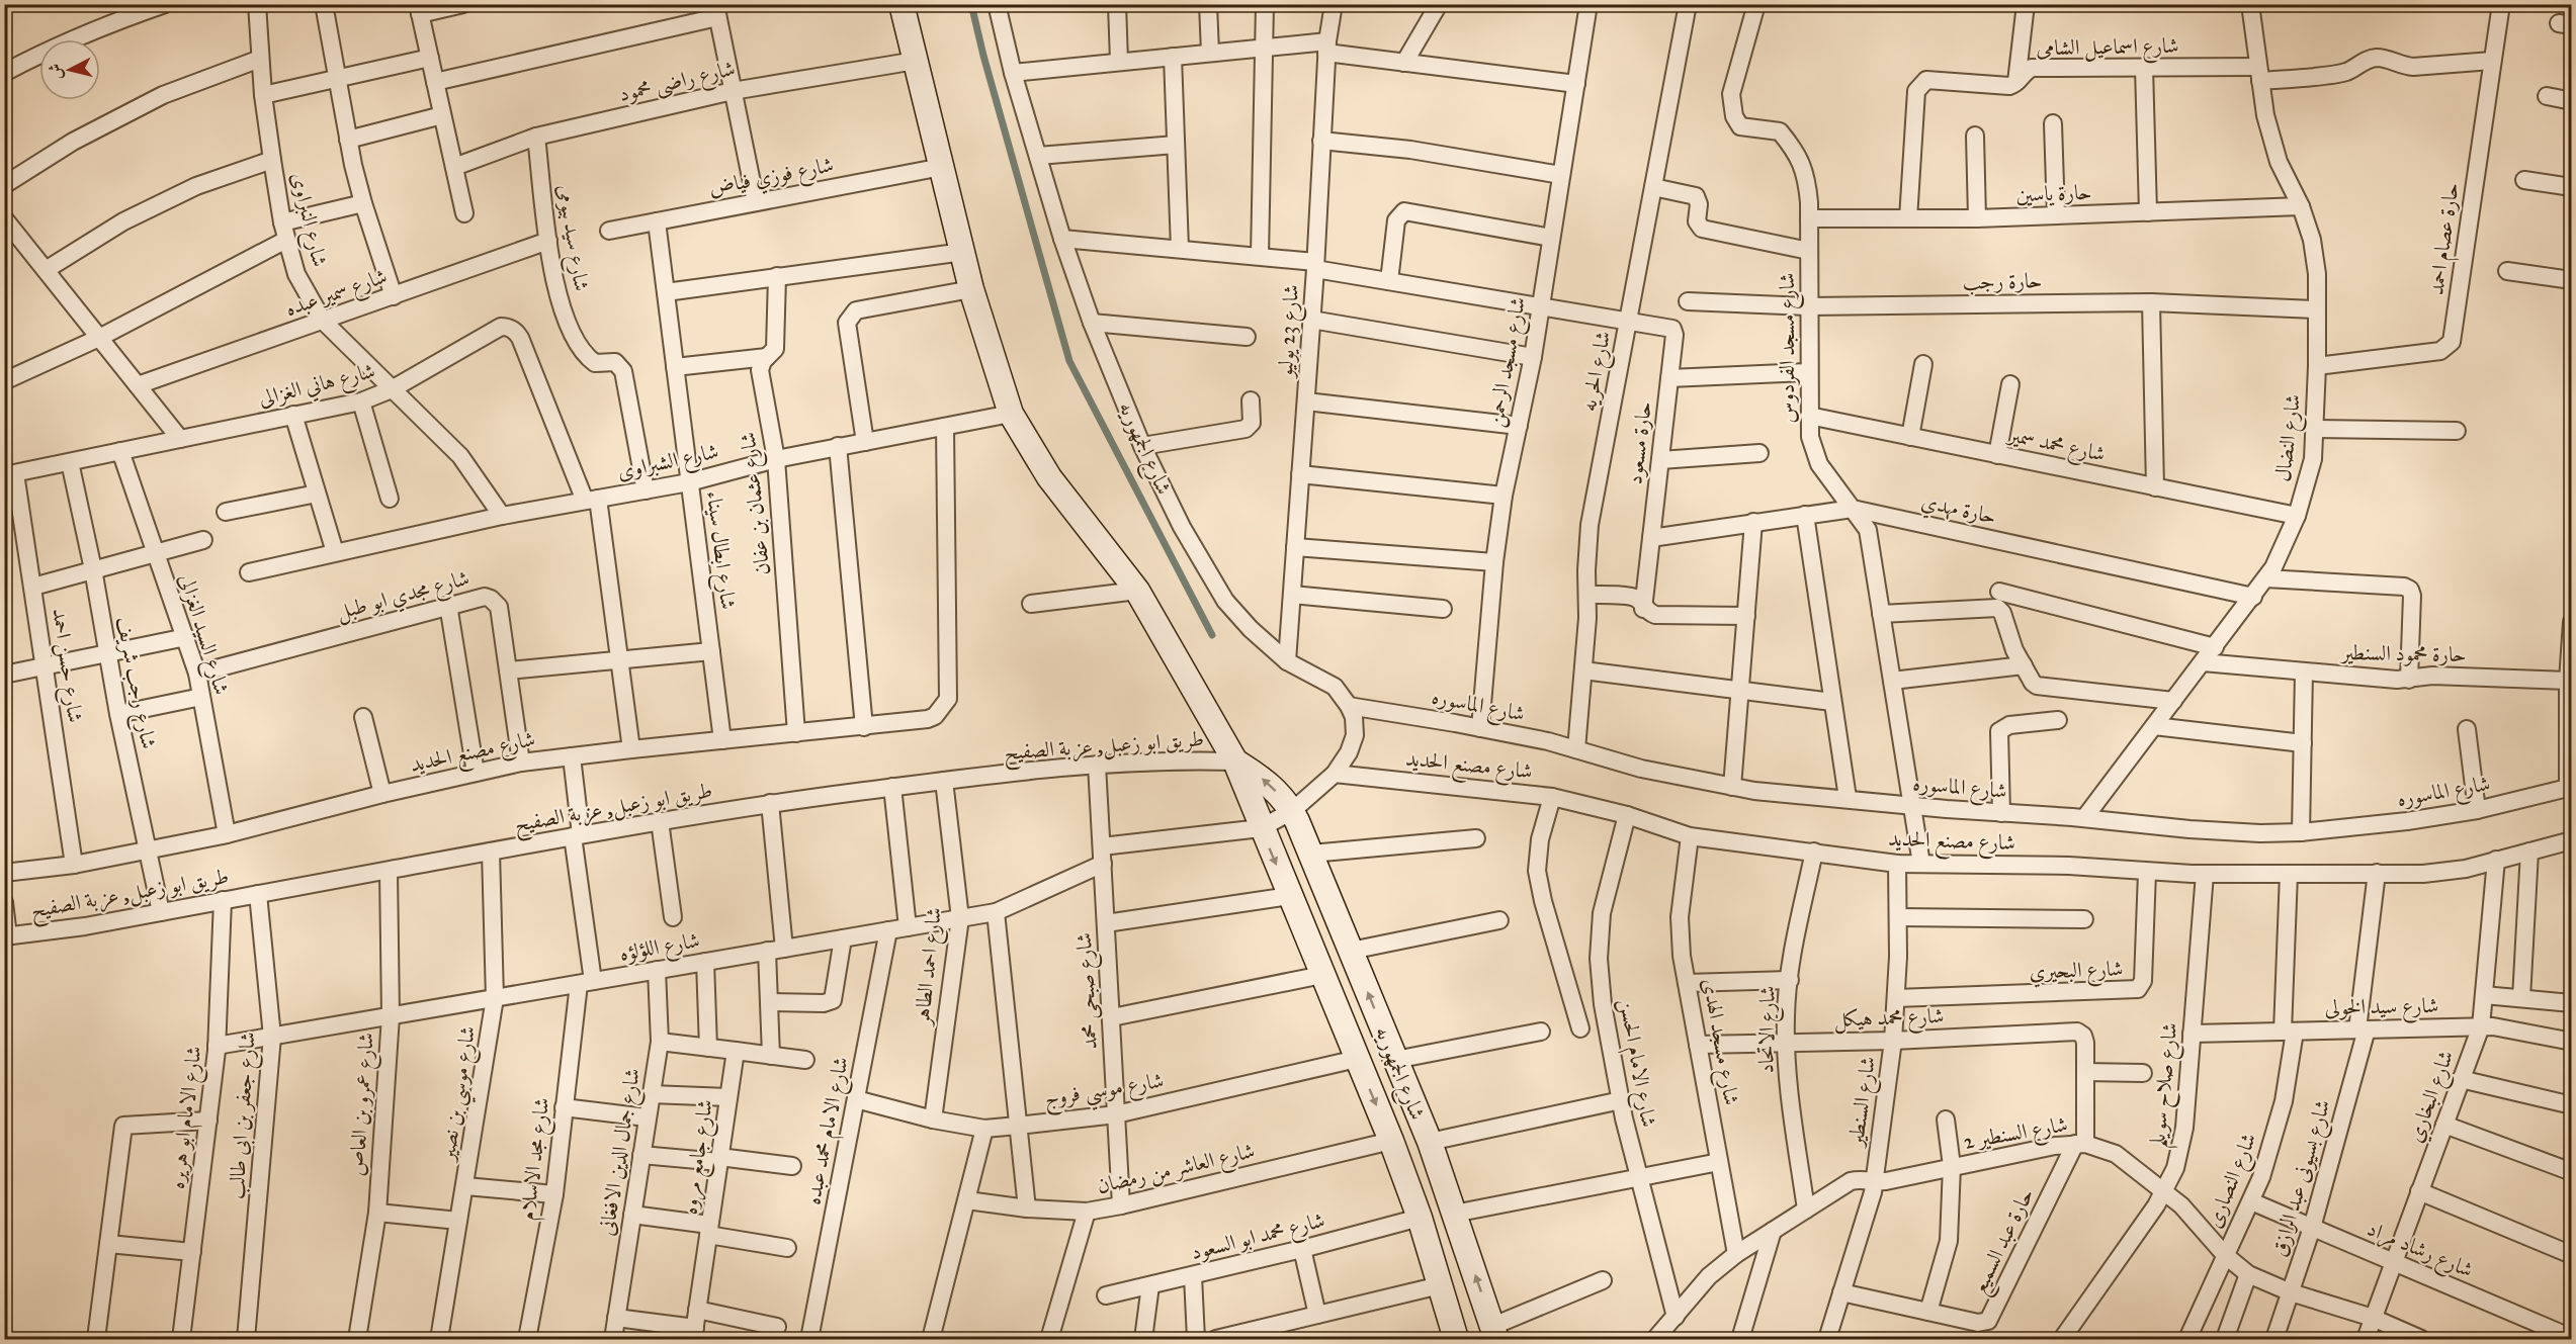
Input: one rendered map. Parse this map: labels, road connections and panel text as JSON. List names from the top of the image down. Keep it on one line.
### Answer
{"streets":{"main road":["شارع الجمهوريه"],"street":["شارع اسماعيل الشامى","شارع راضى محمود","شارع فوزي فياض","حارة ياسين","شارع النبراوى","شارع سيد بيومى","حارة عصام احمد","حارة رجب","شارع سمير عبده","شارع 23 يوليو","شارع مسجد الفردوس","شارع مسجد الرحمن","شارع الحريه","شارع هاني الغزالى","شارع النضال","حارة مسعود","شارع محمد سمير","شارع الشبراوى","شارع عثمان بن عفان","حارة مهدي","شارع ابطال سيناء","شارع مجدي ابو طبل","شارع السيد الغزالى","حارة محمود السنطير","شارع حسن احمد","شارع رجب شريف","شارع الماسوره","طريق ابو زعبل, عزبة الصفيح","شارع مصنع الحديد","شارع اللؤلؤه","شارع احمد الطاهر","شارع البحيري","شارع صبحى محمد","شارع سيد الخولى","شارع محمد هيكل","شارع الاتحاد","شارع مسجد الهدى","شارع الامام الحسن","شارع صلاح سويلم","شارع موسي فروج","شارع موسي بن نصير","شارع البخاري","شارع السنطير","شارع عمرو بن العاص","شارع جعفر بن ابى طالب","شارع الامام ابو هريره","شارع الامام محمد عبده","شارع السنطير 2","شارع جمال الدين الافغانى","شارع جامع مروه","شارع مجد الاسلام","شارع العاشر من رمضان","شارع بسيونى عبد الرازق","شارع النصارى","شارع محمد ابو السعود","حارة عبد السميع","شارع رشاد مراد"]},"crossings":[["شارع اسماعيل الشامى","حارة ياسين"],["شارع اسماعيل الشامى","حارة عصام احمد"],["شارع اسماعيل الشامى","شارع النضال"],["شارع راضى محمود","شارع سيد بيومى"],["شارع راضى محمود","شارع الجمهوريه"],["شارع فوزي فياض","شارع الجمهوريه"],["شارع فوزي فياض","شارع ابطال سيناء"],["حارة ياسين","شارع مسجد الفردوس"],["حارة ياسين","شارع النضال"],["شارع النبراوى","شارع سمير عبده"],["شارع النبراوى","شارع هاني الغزالى"],["شارع النبراوى","شارع الشبراوى"],["شارع سيد بيومى","شارع سمير عبده"],["شارع سيد بيومى","شارع الشبراوى"],["حارة عصام احمد","شارع النضال"],["حارة رجب","شارع مسجد الفردوس"],["حارة رجب","شارع النضال"],["شارع 23 يوليو","شارع الجمهوريه"],["شارع مسجد الفردوس","شارع محمد سمير"],["شارع مسجد الفردوس","حارة مهدي"],["شارع مسجد الفردوس","شارع الماسوره"],["شارع مسجد الفردوس","شارع مصنع الحديد"],["شارع مسجد الرحمن","شارع الماسوره"],["شارع الحريه","حارة مسعود"],["شارع الحريه","شارع الماسوره"],["شارع هاني الغزالى","شارع الشبراوى"],["شارع هاني الغزالى","شارع السيد الغزالى"],["شارع هاني الغزالى","شارع حسن احمد"],["شارع هاني الغزالى","شارع رجب شريف"],["شارع النضال","شارع محمد سمير"],["شارع النضال","حارة مهدي"],["شارع النضال","حارة محمود السنطير"],["شارع النضال","شارع الماسوره"],["حارة مسعود","حارة مهدي"],["شارع الجمهوريه","شارع الشبراوى"],["شارع الجمهوريه","شارع الماسوره"],["شارع الجمهوريه","طريق ابو زعبل, عزبة الصفيح"],["شارع الجمهوريه","شارع موسي فروج"],["شارع الجمهوريه","شارع العاشر من رمضان"],["شارع الجمهوريه","شارع محمد ابو السعود"],["شارع الشبراوى","شارع عثمان بن عفان"],["شارع الشبراوى","شارع ابطال سيناء"],["شارع الشبراوى","شارع مصنع الحديد"],["شارع عثمان بن عفان","شارع مصنع الحديد"],["شارع ابطال سيناء","شارع مصنع الحديد"],["شارع مجدي ابو طبل","شارع السيد الغزالى"],["شارع مجدي ابو طبل","شارع مصنع الحديد"],["شارع السيد الغزالى","شارع مصنع الحديد"],["شارع حسن احمد","شارع مصنع الحديد"],["شارع رجب شريف","طريق ابو زعبل, عزبة الصفيح"],["شارع رجب شريف","شارع مصنع الحديد"],["طريق ابو زعبل, عزبة الصفيح","شارع احمد الطاهر"],["طريق ابو زعبل, عزبة الصفيح","شارع صبحى محمد"],["طريق ابو زعبل, عزبة الصفيح","شارع موسي بن نصير"],["طريق ابو زعبل, عزبة الصفيح","شارع عمرو بن العاص"],["طريق ابو زعبل, عزبة الصفيح","شارع جعفر بن ابى طالب"],["طريق ابو زعبل, عزبة الصفيح","شارع الامام ابو هريره"],["طريق ابو زعبل, عزبة الصفيح","شارع مجد الاسلام"],["شارع مصنع الحديد","شارع البحيري"],["شارع مصنع الحديد","شارع الاتحاد"],["شارع مصنع الحديد","شارع مسجد الهدى"],["شارع مصنع الحديد","شارع الامام الحسن"],["شارع مصنع الحديد","شارع صلاح سويلم"],["شارع مصنع الحديد","شارع البخاري"],["شارع مصنع الحديد","شارع السنطير"],["شارع مصنع الحديد","شارع مجد الاسلام"],["شارع مصنع الحديد","شارع بسيونى عبد الرازق"],["شارع مصنع الحديد","شارع النصارى"],["شارع اللؤلؤه","شارع احمد الطاهر"],["شارع اللؤلؤه","شارع صبحى محمد"],["شارع اللؤلؤه","شارع موسي بن نصير"],["شارع اللؤلؤه","شارع عمرو بن العاص"],["شارع اللؤلؤه","شارع جعفر بن ابى طالب"],["شارع اللؤلؤه","شارع الامام ابو هريره"],["شارع اللؤلؤه","شارع الامام محمد عبده"],["شارع اللؤلؤه","شارع جمال الدين الافغانى"],["شارع اللؤلؤه","شارع مجد الاسلام"],["شارع احمد الطاهر","شارع موسي فروج"],["شارع البحيري","شارع السنطير"],["شارع صبحى محمد","شارع موسي فروج"],["شارع صبحى محمد","شارع العاشر من رمضان"],["شارع سيد الخولى","شارع صلاح سويلم"],["شارع سيد الخولى","شارع البخاري"],["شارع سيد الخولى","شارع بسيونى عبد الرازق"],["شارع سيد الخولى","شارع النصارى"],["شارع محمد هيكل","شارع الاتحاد"],["شارع محمد هيكل","شارع مسجد الهدى"],["شارع محمد هيكل","شارع السنطير"],["شارع الاتحاد","شارع السنطير 2"],["شارع مسجد الهدى","شارع السنطير 2"],["شارع الامام الحسن","شارع السنطير 2"],["شارع صلاح سويلم","شارع السنطير 2"],["شارع موسي فروج","شارع الامام محمد عبده"],["شارع البخاري","شارع السنطير 2"],["شارع البخاري","شارع رشاد مراد"],["شارع السنطير","شارع السنطير 2"],["شارع السنطير","حارة عبد السميع"],["شارع السنطير 2","شارع بسيونى عبد الرازق"],["شارع السنطير 2","شارع النصارى"],["شارع السنطير 2","حارة عبد السميع"],["شارع بسيونى عبد الرازق","شارع رشاد مراد"],["شارع النصارى","شارع رشاد مراد"]],"north":"left"}
